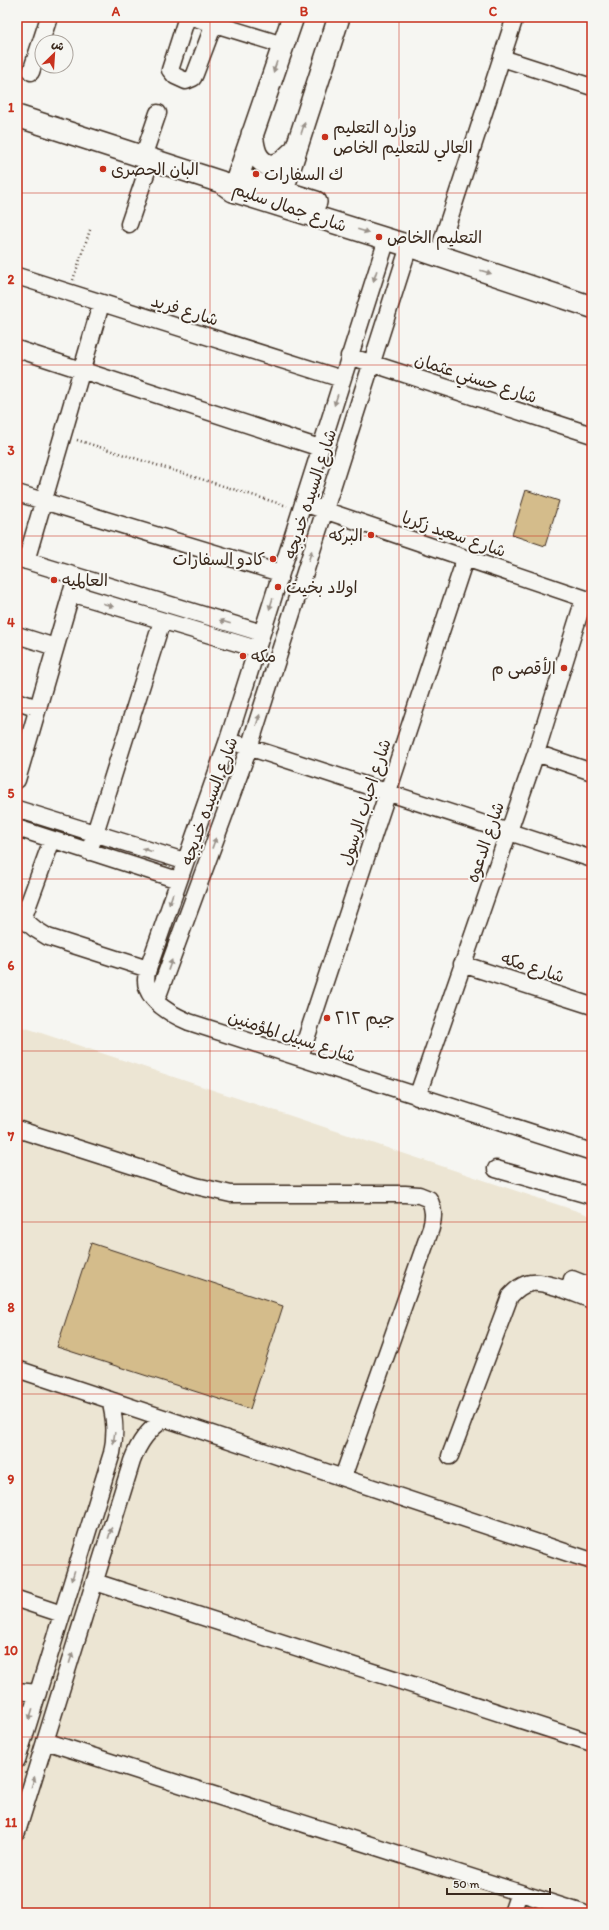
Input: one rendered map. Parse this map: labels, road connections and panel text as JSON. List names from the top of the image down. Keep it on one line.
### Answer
{"streets":{"main road":["شارع جمال سليم"],"street":["شارع فريد","شارع حسني عثمان","شارع السيده خديجه","شارع سعيد زكريا","شارع احباب الرسول","شارع الدعوه","شارع مكه","شارع سبيل المؤمنين"]},"crossings":[["شارع جمال سليم","شارع السيده خديجه"],["شارع فريد","شارع السيده خديجه"],["شارع حسني عثمان","شارع السيده خديجه"],["شارع السيده خديجه","شارع سعيد زكريا"],["شارع السيده خديجه","شارع سبيل المؤمنين"],["شارع سعيد زكريا","شارع احباب الرسول"],["شارع سعيد زكريا","شارع الدعوه"],["شارع احباب الرسول","شارع سبيل المؤمنين"],["شارع الدعوه","شارع مكه"],["شارع الدعوه","شارع سبيل المؤمنين"]],"places":["وزاره التعليم العالي للتعليم الخاص","البان الحصرى","ك السفارات","التعليم الخاص","البركه","كادو السفارات","العالميه","اولاد بخيت","مكه","الأقصى م","جيم ٢١٢"],"scale_bar":"50 m","north":"top right","grid":{"columns":["A","B","C"],"rows":["1","2","3","4","5","6","7","8","9","10","11"]}}
